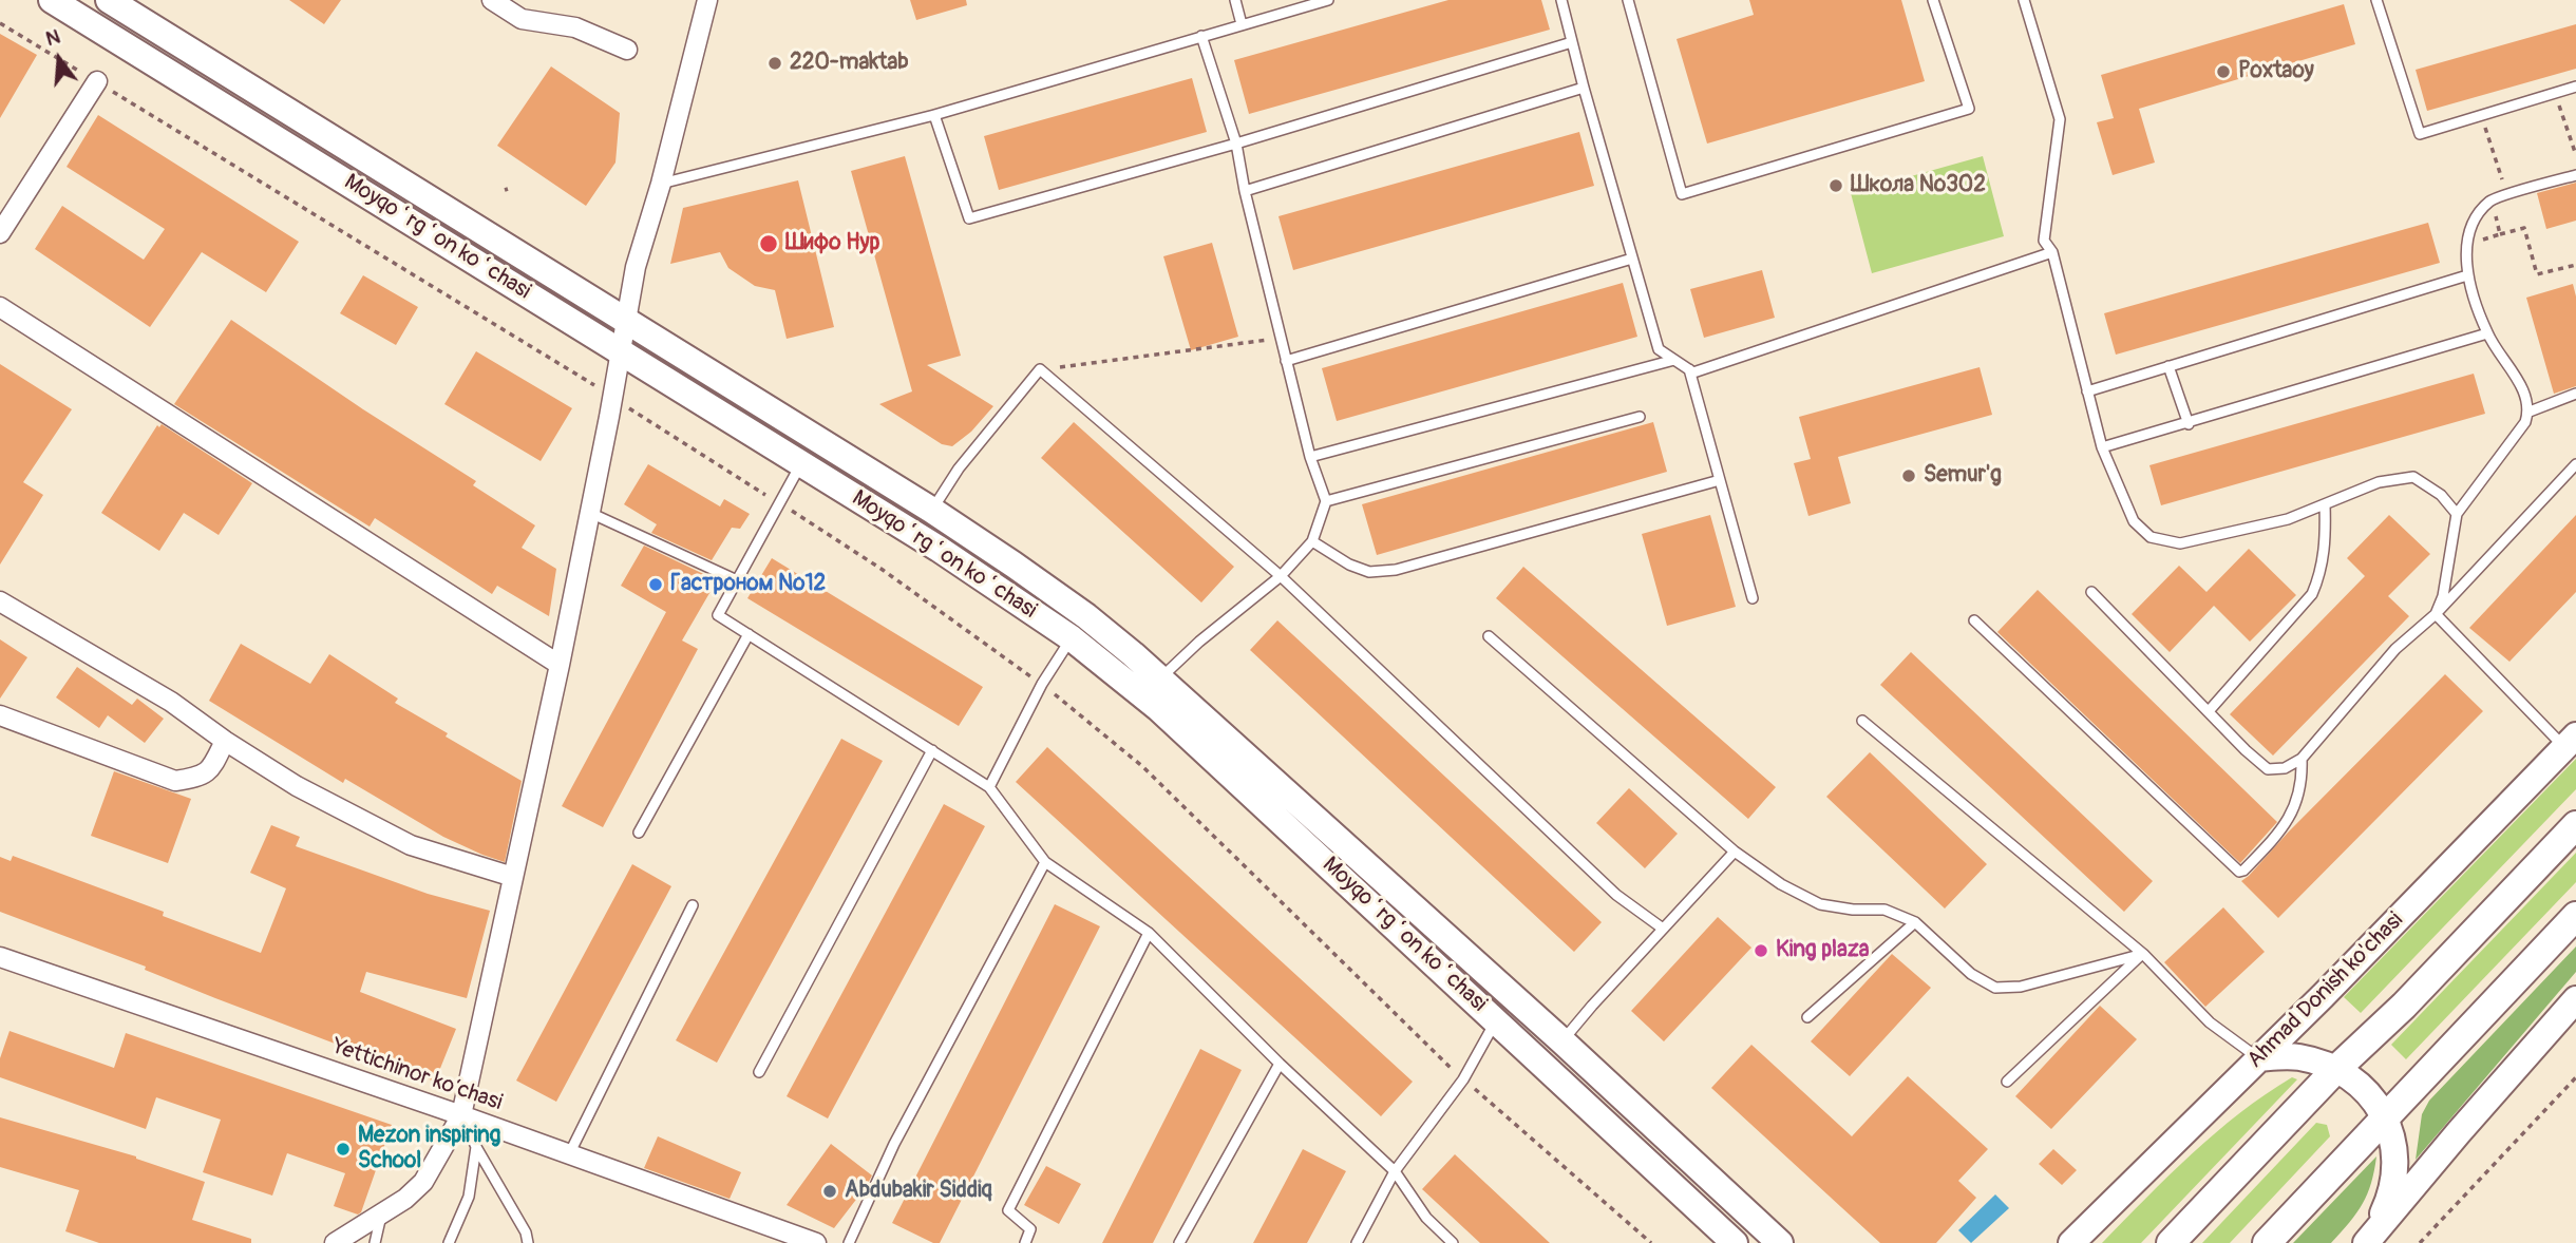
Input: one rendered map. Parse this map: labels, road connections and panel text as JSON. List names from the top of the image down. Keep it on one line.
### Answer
{"streets":{"main road":["Moyqoʻrgʻon koʻchasi","Ahmad Donish ko'chasi"],"street":["Yettichinor ko‘chasi"]},"places":["220-maktab","Poxtaoy","Школа №302","Шифо Нур","Semur'g","Гастроном №12","King plaza","Mezon inspiring School","Abdubakir Siddiq"],"north":"top"}
